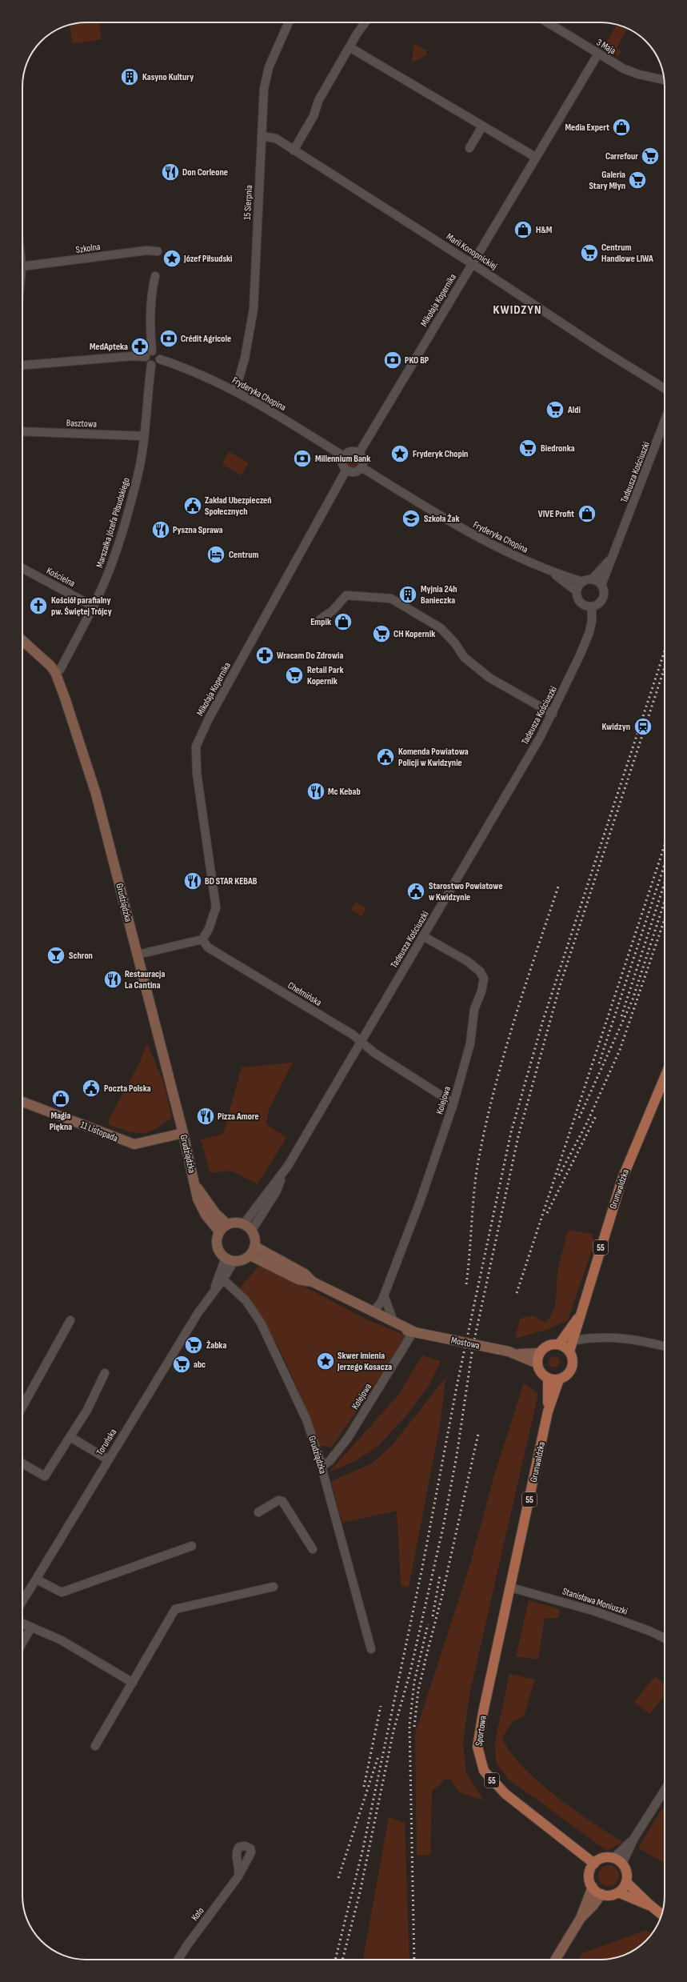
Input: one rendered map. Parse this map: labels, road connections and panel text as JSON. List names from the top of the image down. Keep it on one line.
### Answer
{"streets":{"main road":["Grunwaldzka","55","Sportowa"],"street":["3 Maja","15 Sierpnia","Szkolna","Marii Konopnickiej","Mikołaja Kopernika","Fryderyka Chopina","Basztowa","Tadeusza Kościuszki","Marszałka Józefa Piłsudskiego","Kościelna","Grudziądzka","Chełmińska","Kolejowa","11 Listopada","Mostowa","Toruńska","Stanisława Moniuszki","Koło"]},"crossings":[["3 Maja","Mikołaja Kopernika"],["15 Sierpnia","Marii Konopnickiej"],["15 Sierpnia","Fryderyka Chopina"],["Marii Konopnickiej","Mikołaja Kopernika"],["Mikołaja Kopernika","Fryderyka Chopina"],["Mikołaja Kopernika","Chełmińska"],["Fryderyka Chopina","Tadeusza Kościuszki"],["Fryderyka Chopina","Marszałka Józefa Piłsudskiego"],["Basztowa","Marszałka Józefa Piłsudskiego"],["Tadeusza Kościuszki","Grudziądzka"],["Tadeusza Kościuszki","Chełmińska"],["Tadeusza Kościuszki","Kolejowa"],["Tadeusza Kościuszki","Mostowa"],["Tadeusza Kościuszki","Toruńska"],["Marszałka Józefa Piłsudskiego","Kościelna"],["Marszałka Józefa Piłsudskiego","Grudziądzka"],["Grudziądzka","Kolejowa"],["Grudziądzka","11 Listopada"],["Grudziądzka","Mostowa"],["Grudziądzka","Toruńska"],["Chełmińska","Kolejowa"],["Kolejowa","Mostowa"],["Grunwaldzka","55"],["Grunwaldzka","Mostowa"],["Grunwaldzka","Stanisława Moniuszki"],["Grunwaldzka","Sportowa"],["55","Mostowa"],["Mostowa","Toruńska"],["Stanisława Moniuszki","Sportowa"]],"districts":["KWIDZYN"],"places":{"building":["Kasyno Kultury","Myjnia 24h Banieczka"],"shop":["Media Expert","H&M","VIVE Profit","Empik","Magia Piękna"],"supermarket":["Carrefour","Galeria Stary Młyn","Centrum Handlowe LIWA","Aldi","Biedronka","CH Kopernik","Retail Park Kopernik","Żabka","abc"],"restaurant":["Don Corleone","Pyszna Sprawa","Mc Kebab","BD STAR KEBAB","Restauracja La Cantina","Pizza Amore"],"place":["Józef Piłsudski","Fryderyk Chopin","Skwer imienia Jerzego Kosacza"],"bank":["Crédit Agricole","PKO BP","Millennium Bank"],"pharmacy":["MedApteka","Wracam Do Zdrowia"],"public building":["Zakład Ubezpieczeń Społecznych","Komenda Powiatowa Policji w Kwidzynie","Starostwo Powiatowe w Kwidzynie","Poczta Polska"],"school or university":["Szkoła Żak"],"hotel":["Centrum"],"church":["Kościół parafialny pw. Świętej Trójcy"],"station":["Kwidzyn"],"bar":["Schron"]}}
